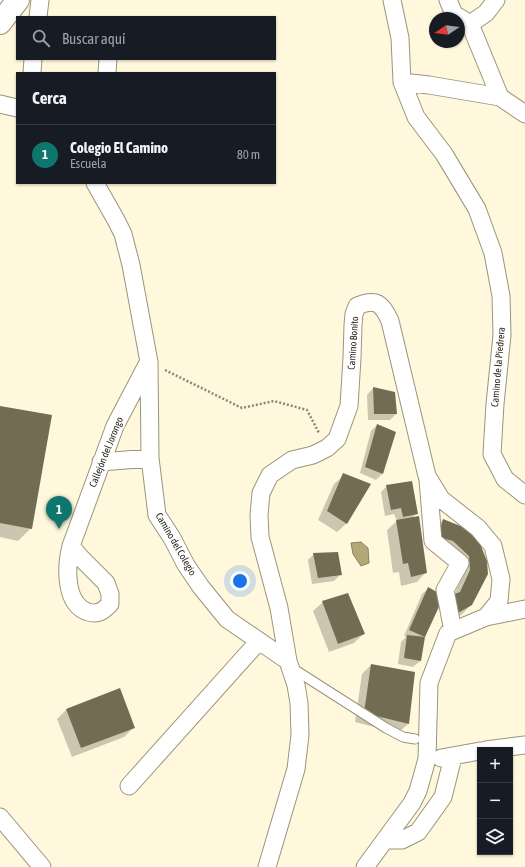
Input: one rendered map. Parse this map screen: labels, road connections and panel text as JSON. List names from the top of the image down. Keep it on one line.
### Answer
{"streets":{"street":["Camino Bonito","Camino de la Piedrera","Callejón del Jorongo","Camino del Colegio"]},"crossings":[["Callejón del Jorongo","Camino del Colegio"]],"north":"left","page":{"search":"Buscar aquí","heading":"Cerca","list":[{"mark":"1","name":"Colegio El Camino","note":"Escuela","value":"80 m"}],"pins":"1","map_buttons":["+","−"]}}
